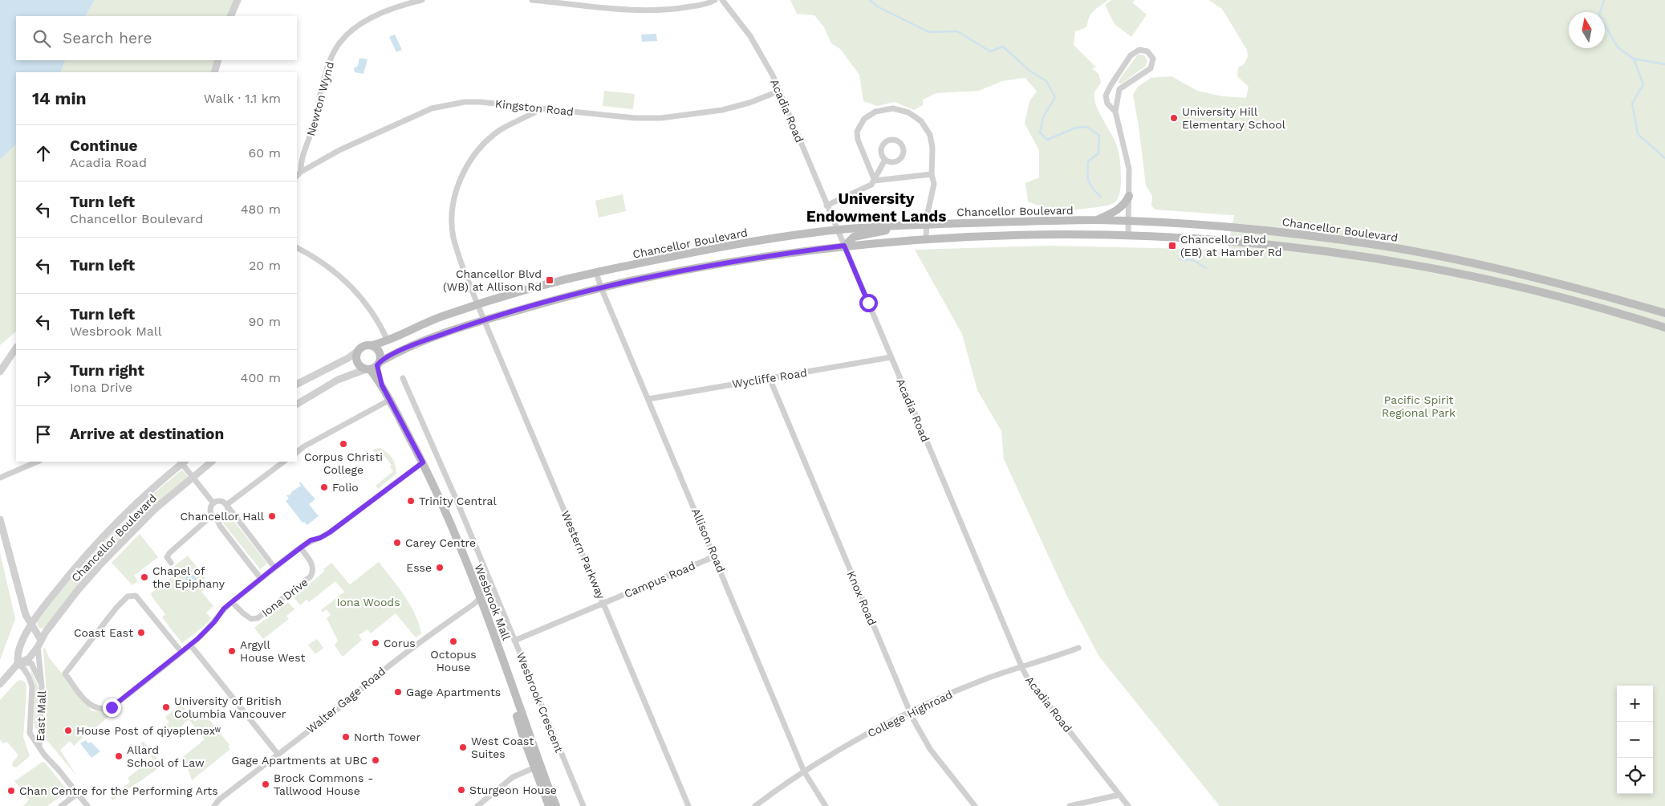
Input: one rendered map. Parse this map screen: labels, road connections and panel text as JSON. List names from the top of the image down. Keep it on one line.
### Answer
{"streets":{"main road":["Chancellor Boulevard","Wesbrook Mall"],"street":["Newton Wynd","Kingston Road","Acadia Road","Wycliffe Road","Allison Road","Western Parkway","Campus Road","Iona Drive","Knox Road","Walter Gage Road","Wesbrook Crescent","College Highroad","East Mall"]},"crossings":[["Newton Wynd","Kingston Road"],["Kingston Road","Acadia Road"],["Kingston Road","Western Parkway"],["Acadia Road","Chancellor Boulevard"],["Acadia Road","Wycliffe Road"],["Acadia Road","College Highroad"],["Chancellor Boulevard","Allison Road"],["Chancellor Boulevard","Western Parkway"],["Chancellor Boulevard","Wesbrook Mall"],["Chancellor Boulevard","East Mall"],["Wycliffe Road","Allison Road"],["Wycliffe Road","Knox Road"],["Allison Road","Campus Road"],["Allison Road","College Highroad"],["Western Parkway","Campus Road"],["Campus Road","Wesbrook Crescent"],["Knox Road","College Highroad"],["Wesbrook Mall","Walter Gage Road"]],"districts":["University Endowment Lands"],"parks":["Pacific Spirit Regional Park","Iona Woods"],"places":{"other":["University Hill Elementary School","Corpus Christi College","Folio","Trinity Central","Chancellor Hall","Carey Centre","Esse","Chapel of the Epiphany","Coast East","Octopus House","Corus","Argyll House West","Gage Apartments","University of British Columbia Vancouver","House Post of qiyǝplenǝxʷ","North Tower","West Coast Suites","Allard School of Law","Gage Apartments at UBC","Brock Commons - Tallwood House","Sturgeon House","Chan Centre for the Performing Arts"],"transit":["Chancellor Blvd (EB) at Hamber Rd","Chancellor Blvd (WB) at Allison Rd"]},"north":"top","page":{"search":"Search here","heading":["14 min","Walk · 1.1 km"],"list":[["Continue","Acadia Road","60 m"],["Turn left","Chancellor Boulevard","480 m"],["Turn left","20 m"],["Turn left","Wesbrook Mall","90 m"],["Turn right","Iona Drive","400 m"],"Arrive at destination"],"map_buttons":["+","−"]}}
